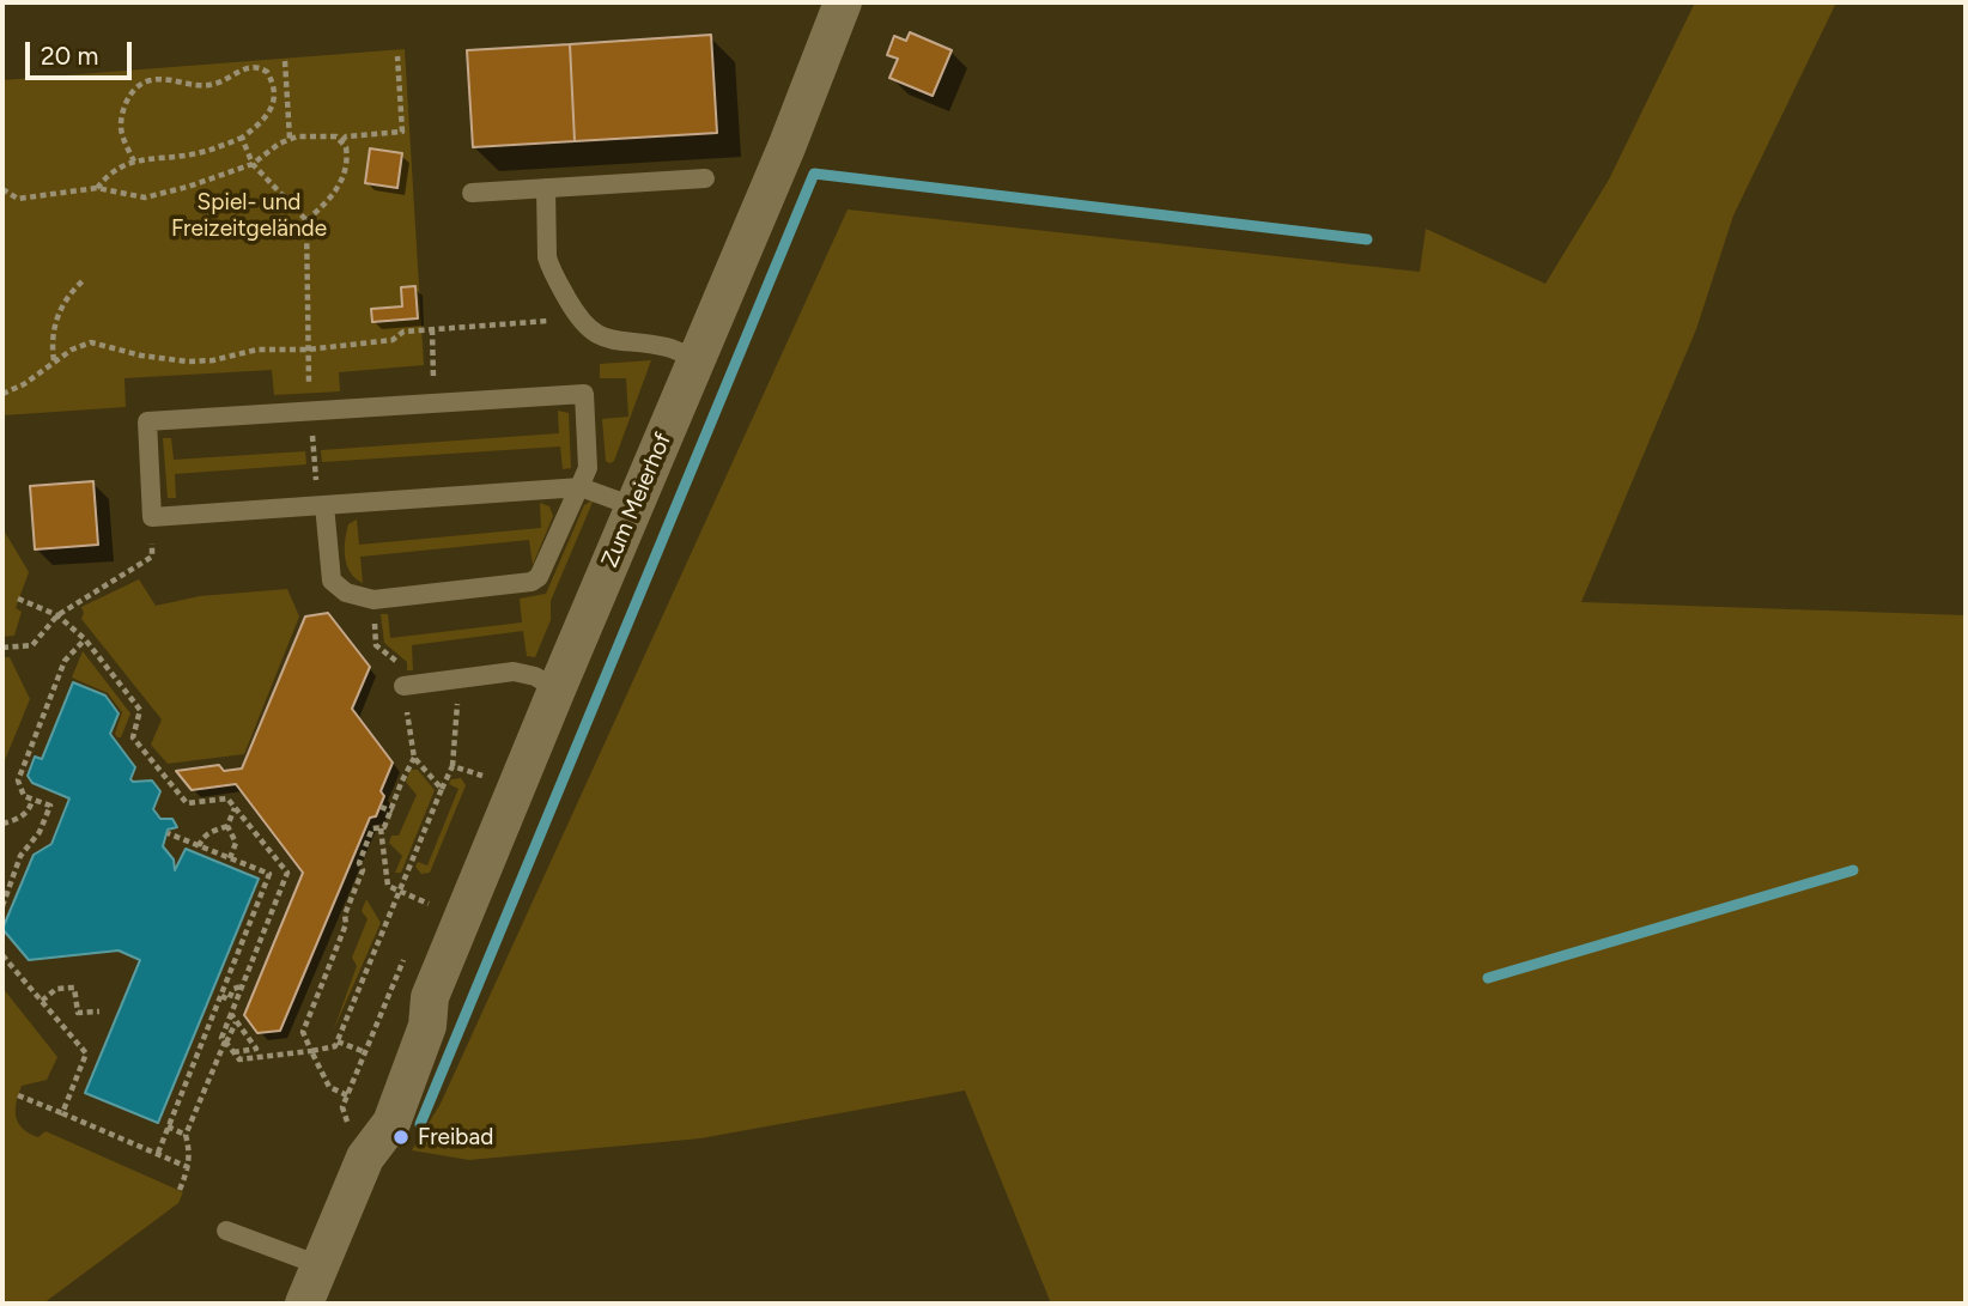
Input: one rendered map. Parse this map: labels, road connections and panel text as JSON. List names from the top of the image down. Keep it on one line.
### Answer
{"streets":{"street":["Zum Meierhof"]},"parks":["Spiel- und Freizeitgelände"],"places":["Freibad"],"scale_bar":"20 m"}
